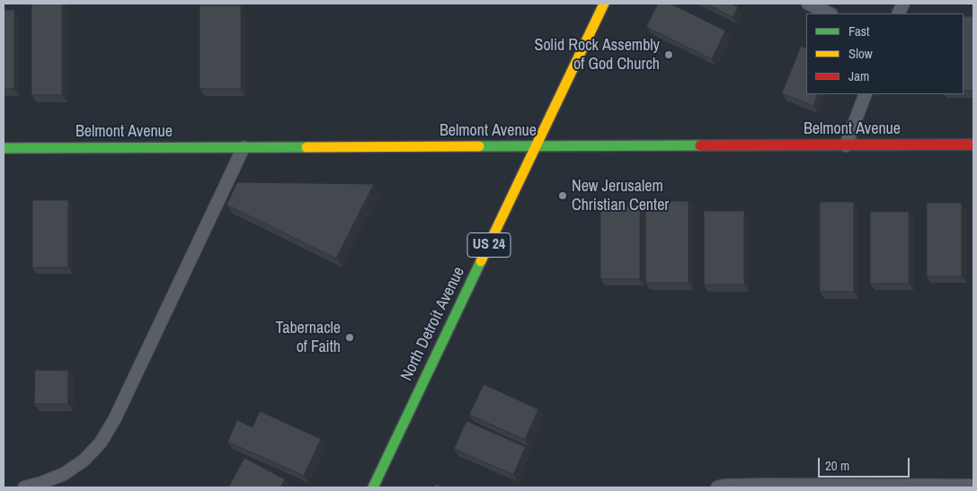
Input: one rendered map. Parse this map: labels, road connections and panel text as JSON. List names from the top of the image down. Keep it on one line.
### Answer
{"streets":{"street":["Belmont Avenue","US 24","North Detroit Avenue"]},"crossings":[["Belmont Avenue","North Detroit Avenue"]],"places":["Solid Rock Assembly of God Church","New Jerusalem Christian Center","Tabernacle of Faith"],"legend":["Fast","Slow","Jam"],"scale_bar":"20 m"}
